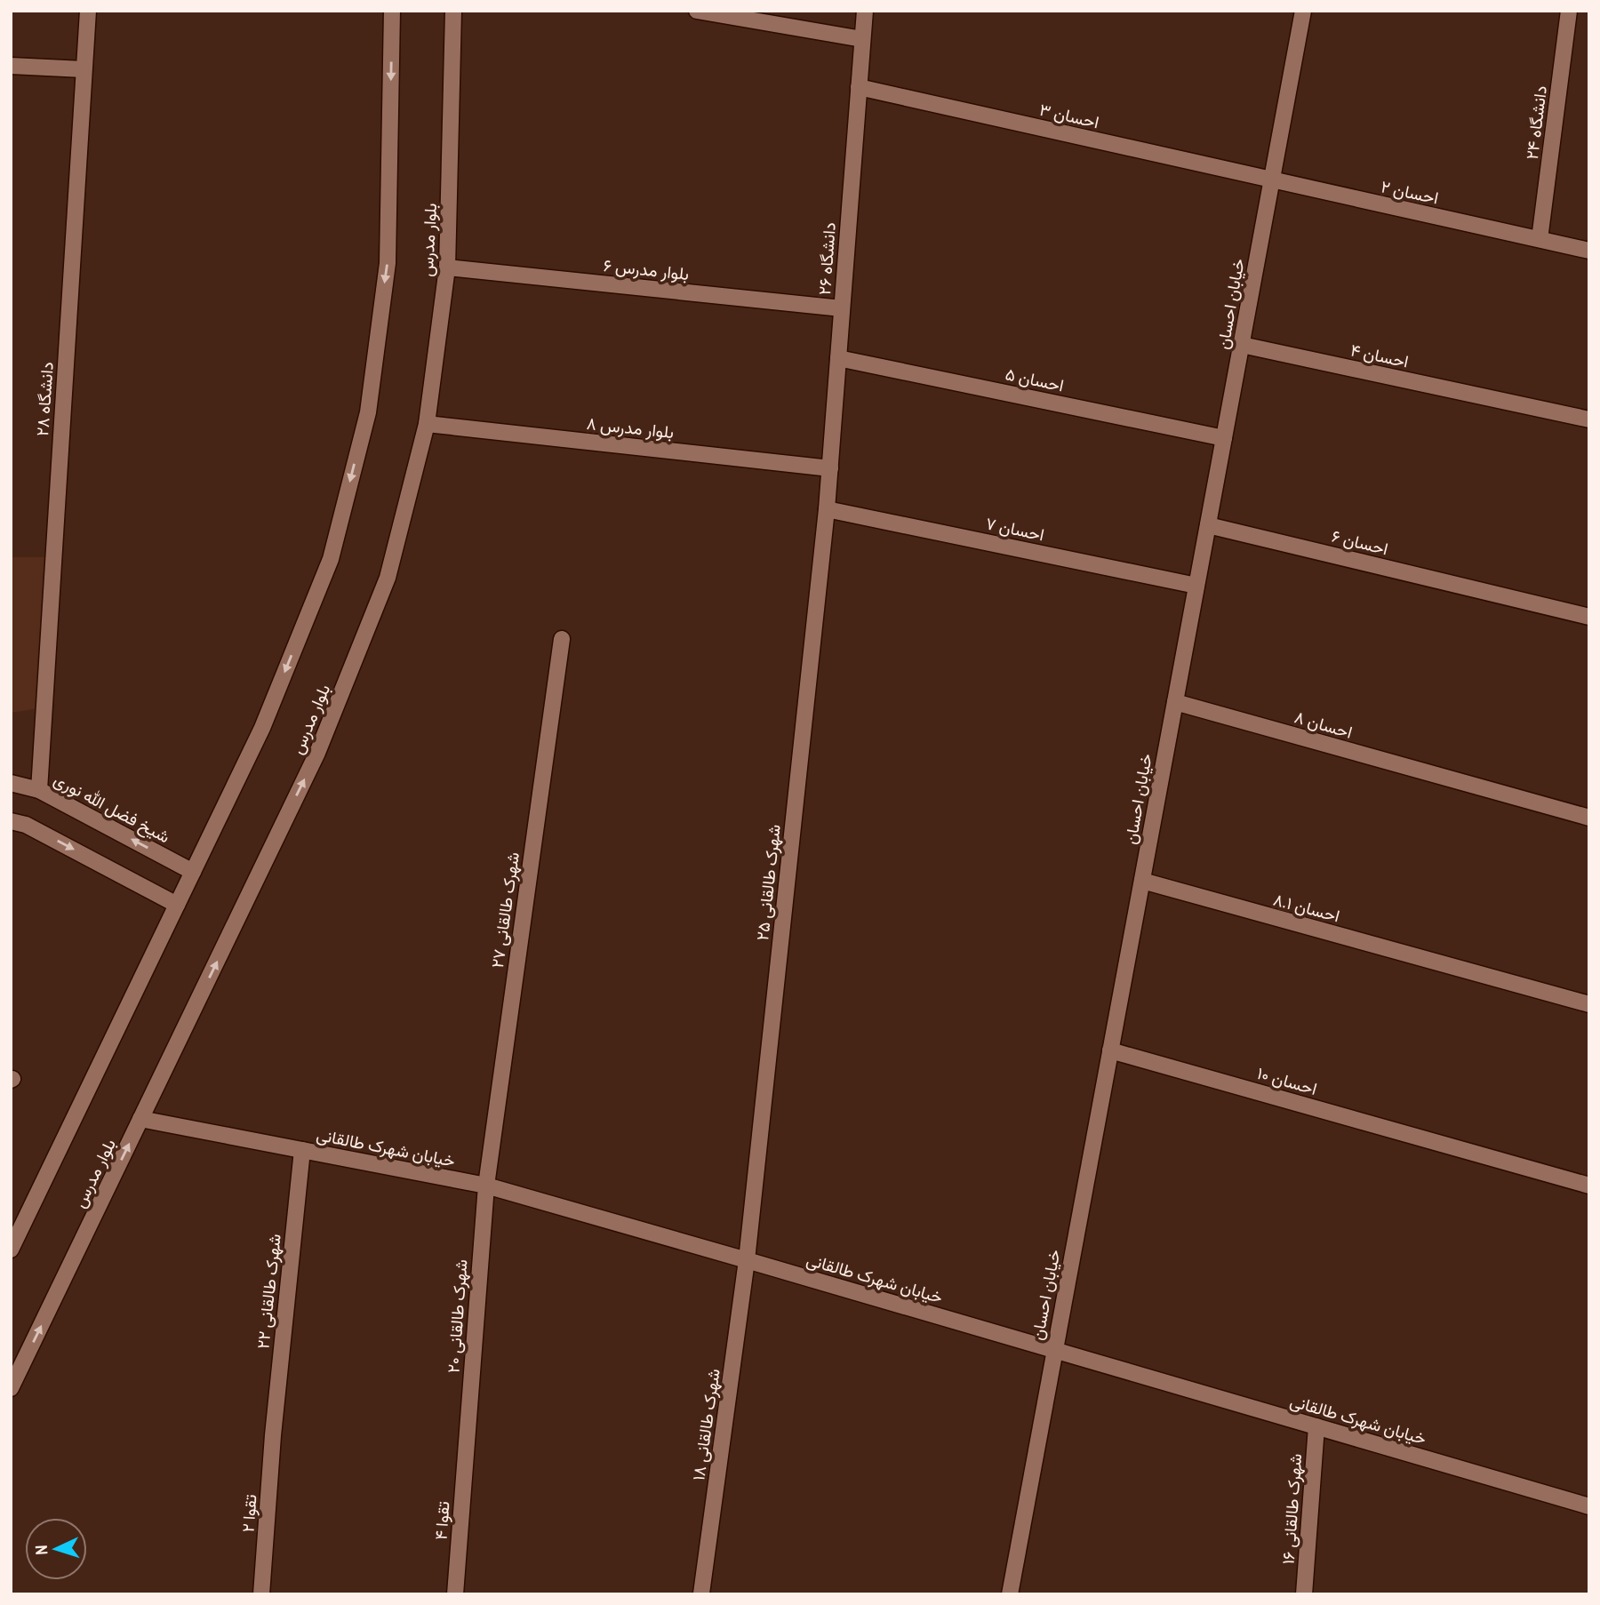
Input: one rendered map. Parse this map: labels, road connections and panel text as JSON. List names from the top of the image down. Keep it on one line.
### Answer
{"streets":{"street":["احسان ۳","دانشگاه ۲۴","احسان ۲","بلوار مدرس","دانشگاه ۲۶","بلوار مدرس ۶","خیابان احسان","احسان ۴","احسان ۵","دانشگاه ۲۸","بلوار مدرس ۸","احسان ۷","احسان ۶","احسان ۸","شیخ فضل الله نوری","شهرک طالقانی ۲۵","احسان ۸.۱","شهرک طالقانی ۲۷","احسان ۱۰","خیابان شهرک طالقانی","شهرک طالقانی ۲۲","شهرک طالقانی ۲۰","شهرک طالقانی ۱۸","شهرک طالقانی ۱۶","تقوا ۲","تقوا ۴"]},"crossings":[["احسان ۳","احسان ۲"],["احسان ۳","دانشگاه ۲۶"],["احسان ۳","خیابان احسان"],["دانشگاه ۲۴","احسان ۲"],["احسان ۲","خیابان احسان"],["بلوار مدرس","بلوار مدرس ۶"],["بلوار مدرس","بلوار مدرس ۸"],["بلوار مدرس","خیابان شهرک طالقانی"],["دانشگاه ۲۶","بلوار مدرس ۶"],["دانشگاه ۲۶","احسان ۵"],["دانشگاه ۲۶","بلوار مدرس ۸"],["دانشگاه ۲۶","احسان ۷"],["دانشگاه ۲۶","شهرک طالقانی ۲۵"],["خیابان احسان","احسان ۴"],["خیابان احسان","احسان ۵"],["خیابان احسان","احسان ۷"],["خیابان احسان","احسان ۶"],["خیابان احسان","احسان ۸"],["خیابان احسان","احسان ۸.۱"],["خیابان احسان","احسان ۱۰"],["خیابان احسان","خیابان شهرک طالقانی"],["دانشگاه ۲۸","شیخ فضل الله نوری"],["احسان ۷","شهرک طالقانی ۲۵"],["شهرک طالقانی ۲۵","خیابان شهرک طالقانی"],["شهرک طالقانی ۲۵","شهرک طالقانی ۱۸"],["شهرک طالقانی ۲۷","خیابان شهرک طالقانی"],["شهرک طالقانی ۲۷","شهرک طالقانی ۲۰"],["خیابان شهرک طالقانی","شهرک طالقانی ۲۲"],["خیابان شهرک طالقانی","شهرک طالقانی ۲۰"],["خیابان شهرک طالقانی","شهرک طالقانی ۱۸"],["خیابان شهرک طالقانی","شهرک طالقانی ۱۶"],["شهرک طالقانی ۲۲","تقوا ۲"],["شهرک طالقانی ۲۰","تقوا ۴"]],"north":"left"}
